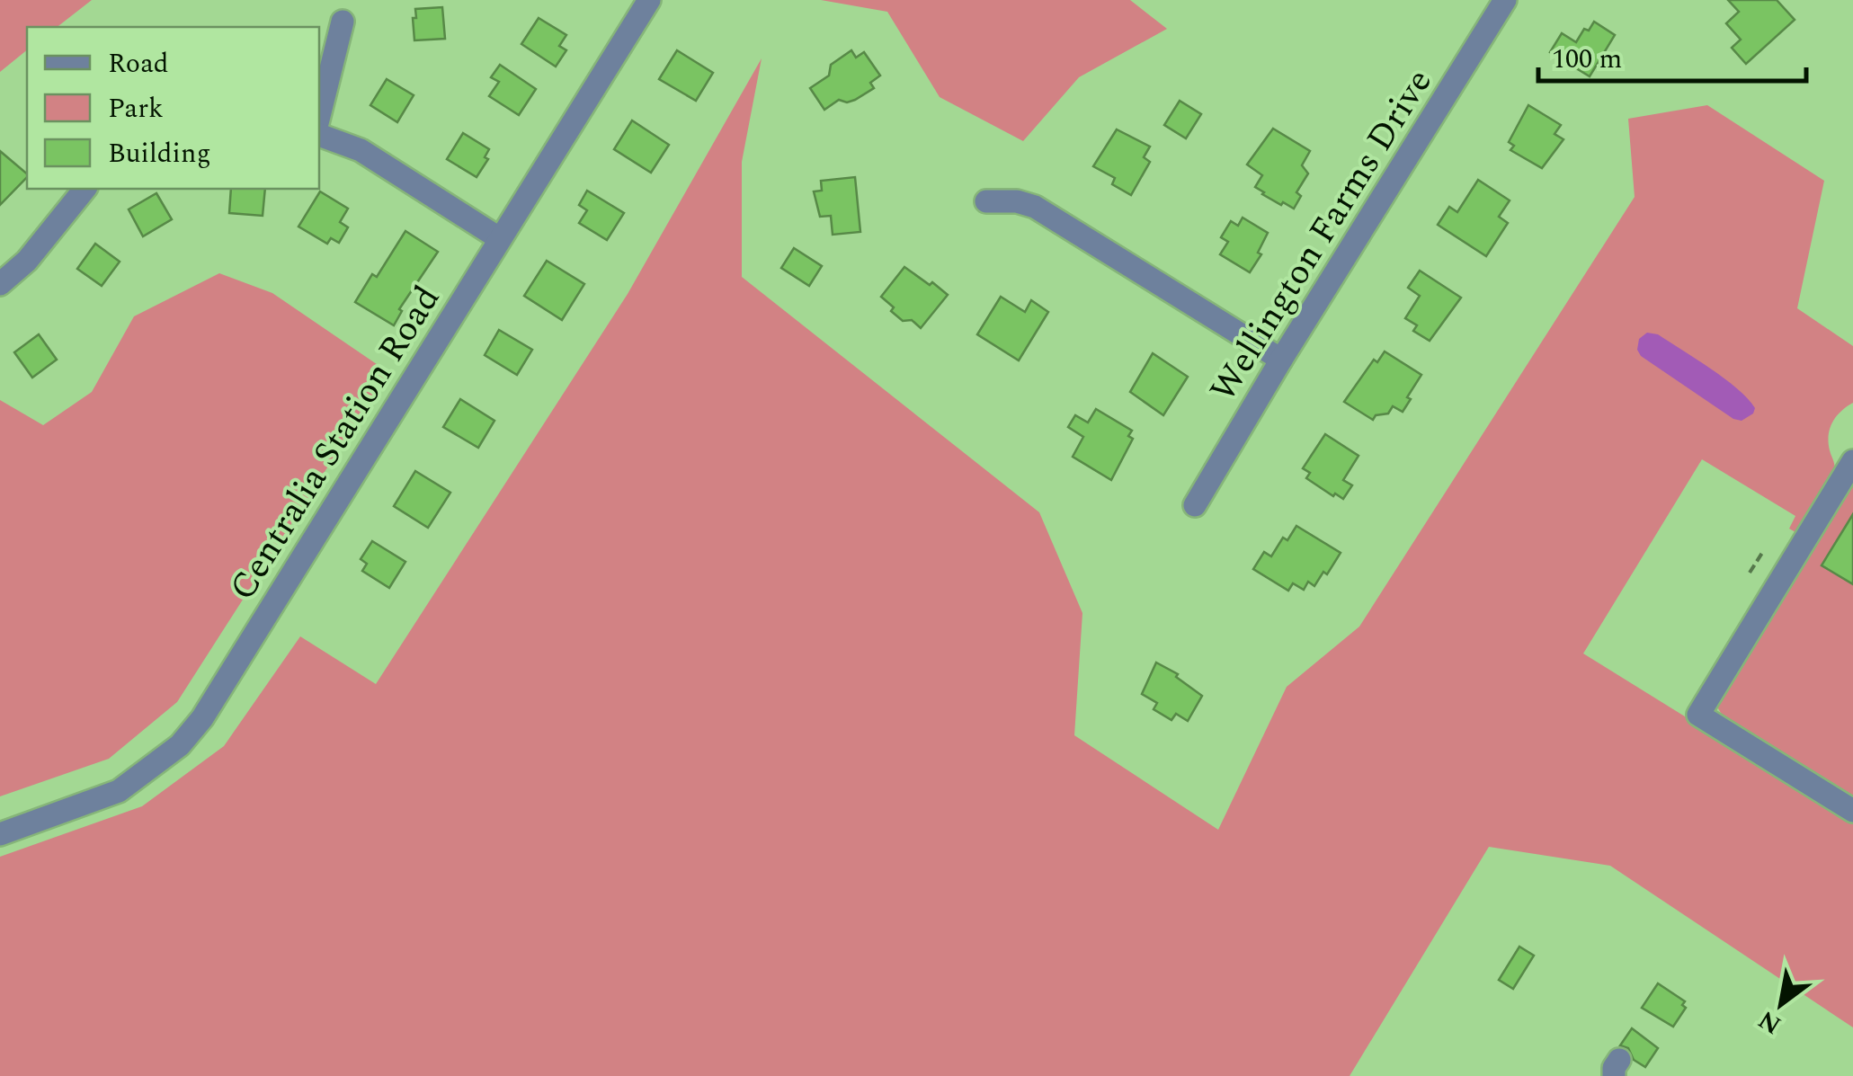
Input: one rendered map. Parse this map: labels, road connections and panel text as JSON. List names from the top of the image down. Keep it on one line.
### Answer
{"streets":{"street":["Wellington Farms Drive","Centralia Station Road"]},"legend":["Road","Park","Building"],"scale_bar":"100 m","north":"bottom left"}
